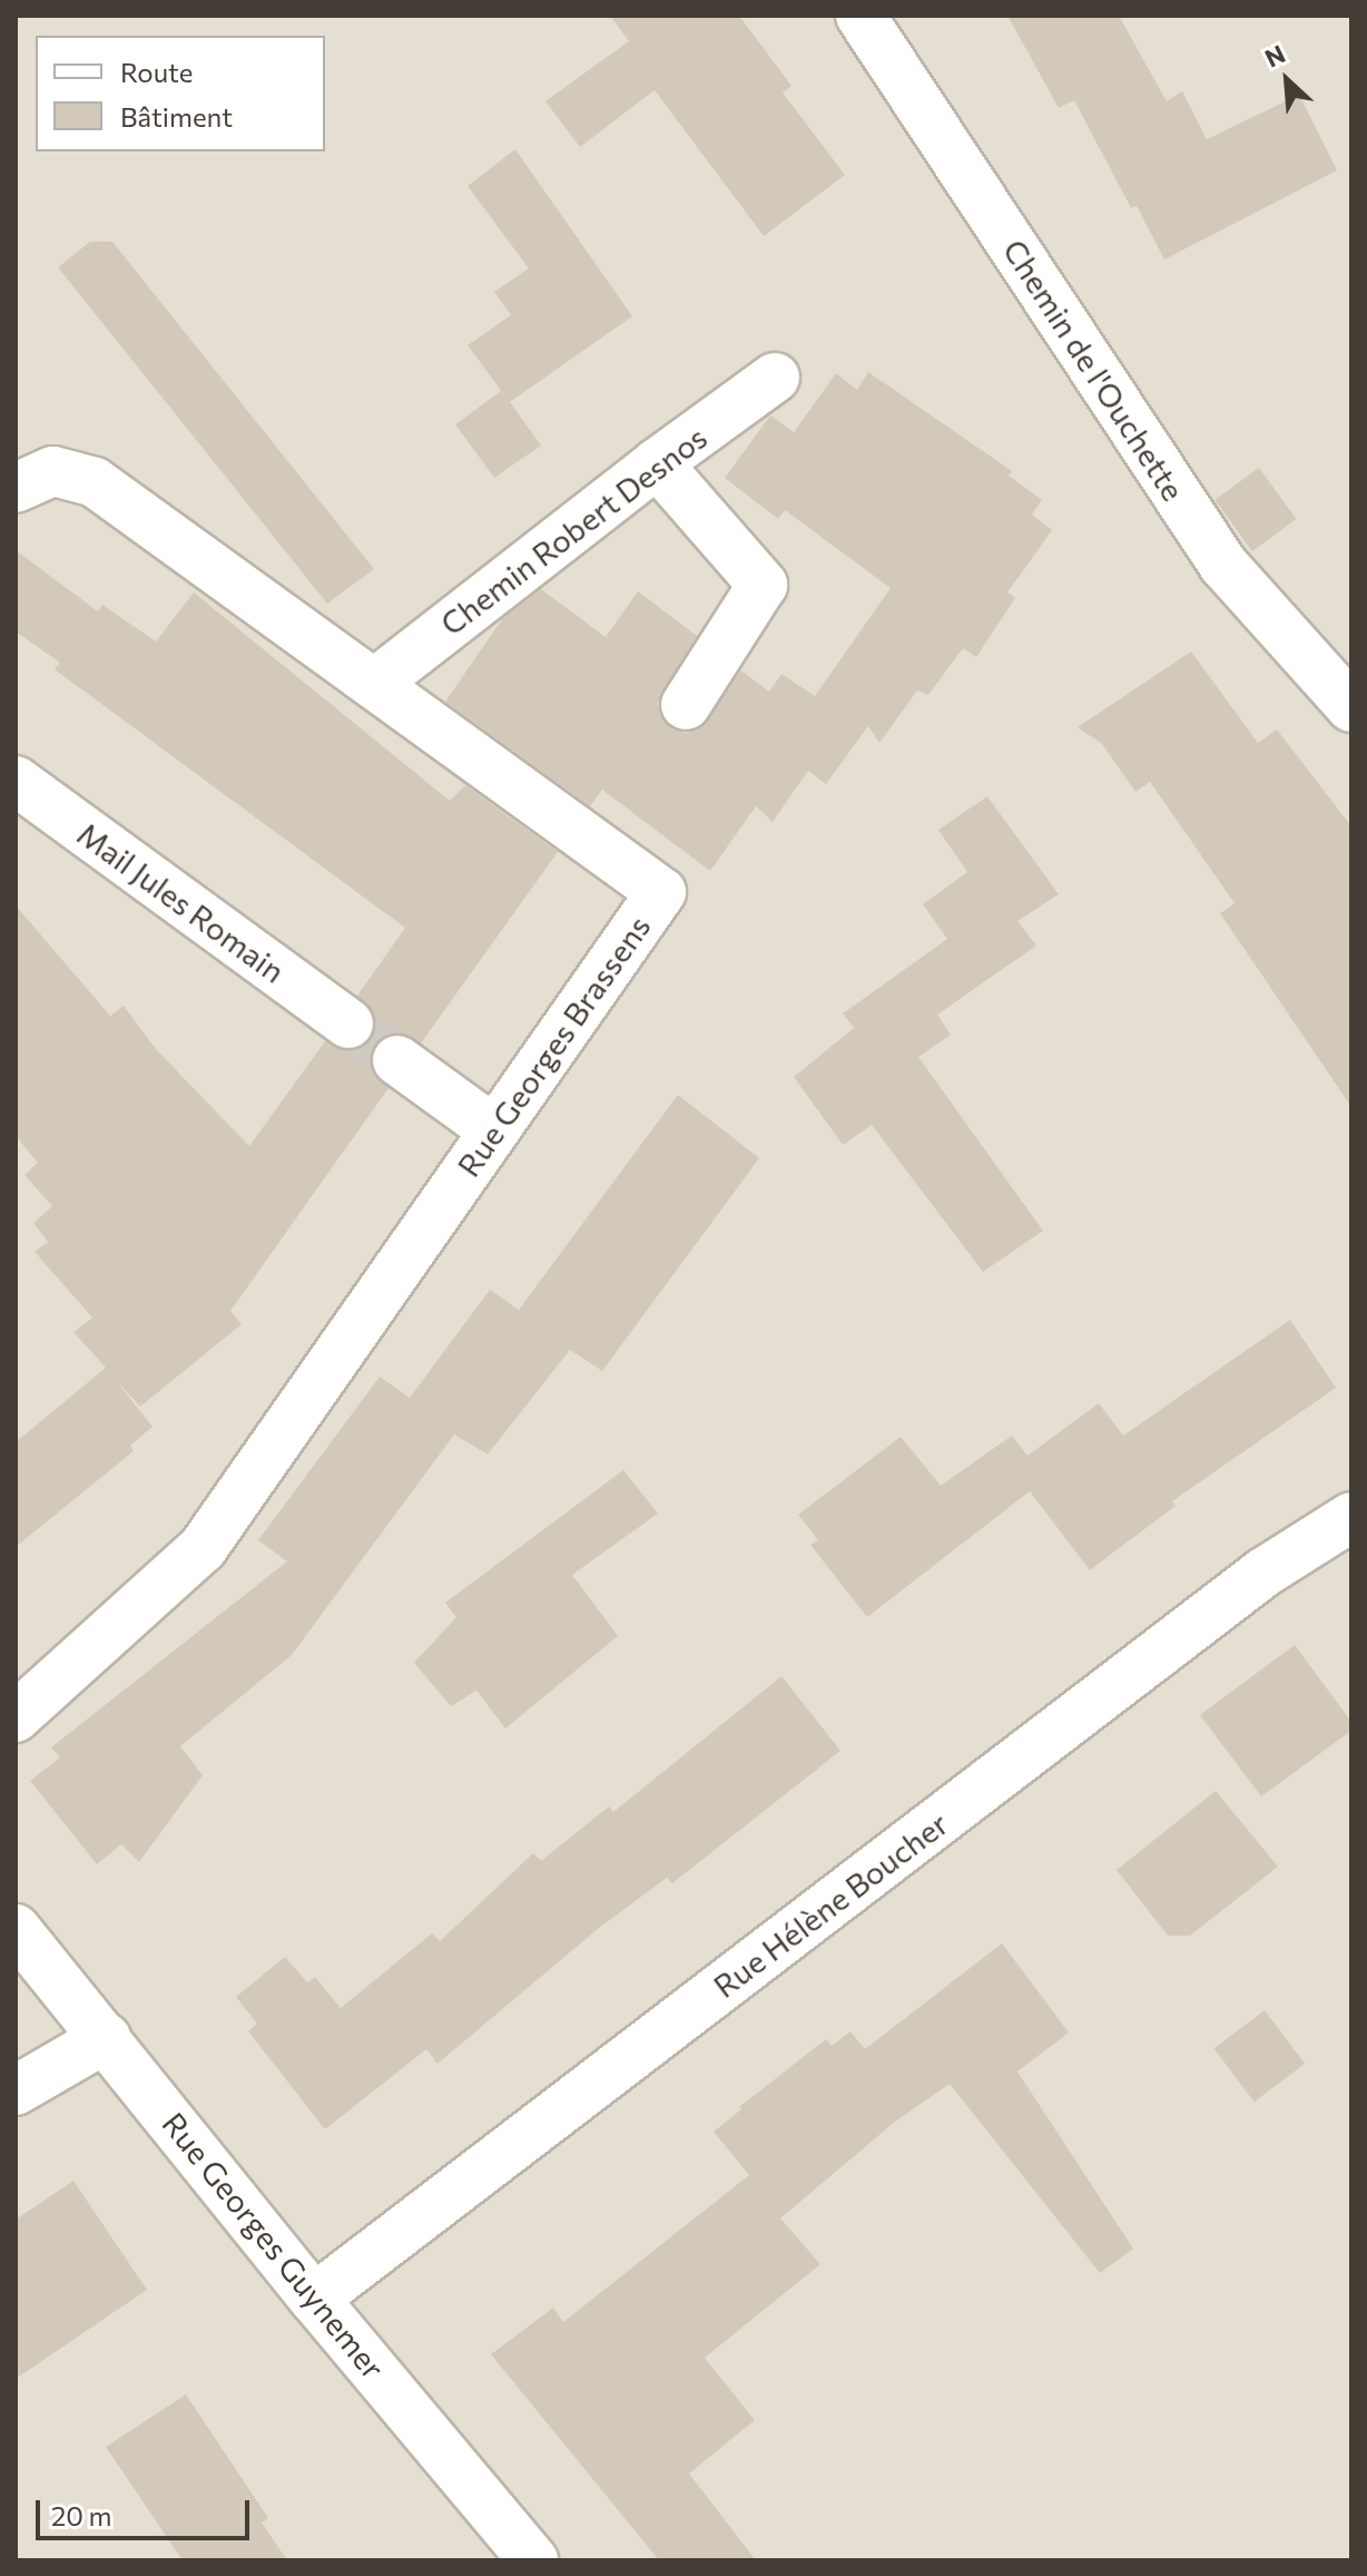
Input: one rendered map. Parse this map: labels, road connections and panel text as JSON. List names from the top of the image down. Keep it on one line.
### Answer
{"streets":{"street":["Chemin de l'Ouchette","Chemin Robert Desnos","Mail Jules Romain","Rue Georges Brassens","Rue Hélène Boucher","Rue Georges Guynemer"]},"crossings":[["Chemin Robert Desnos","Rue Georges Brassens"],["Rue Hélène Boucher","Rue Georges Guynemer"]],"legend":["Route","Bâtiment"],"scale_bar":"20 m","north":"top left"}
